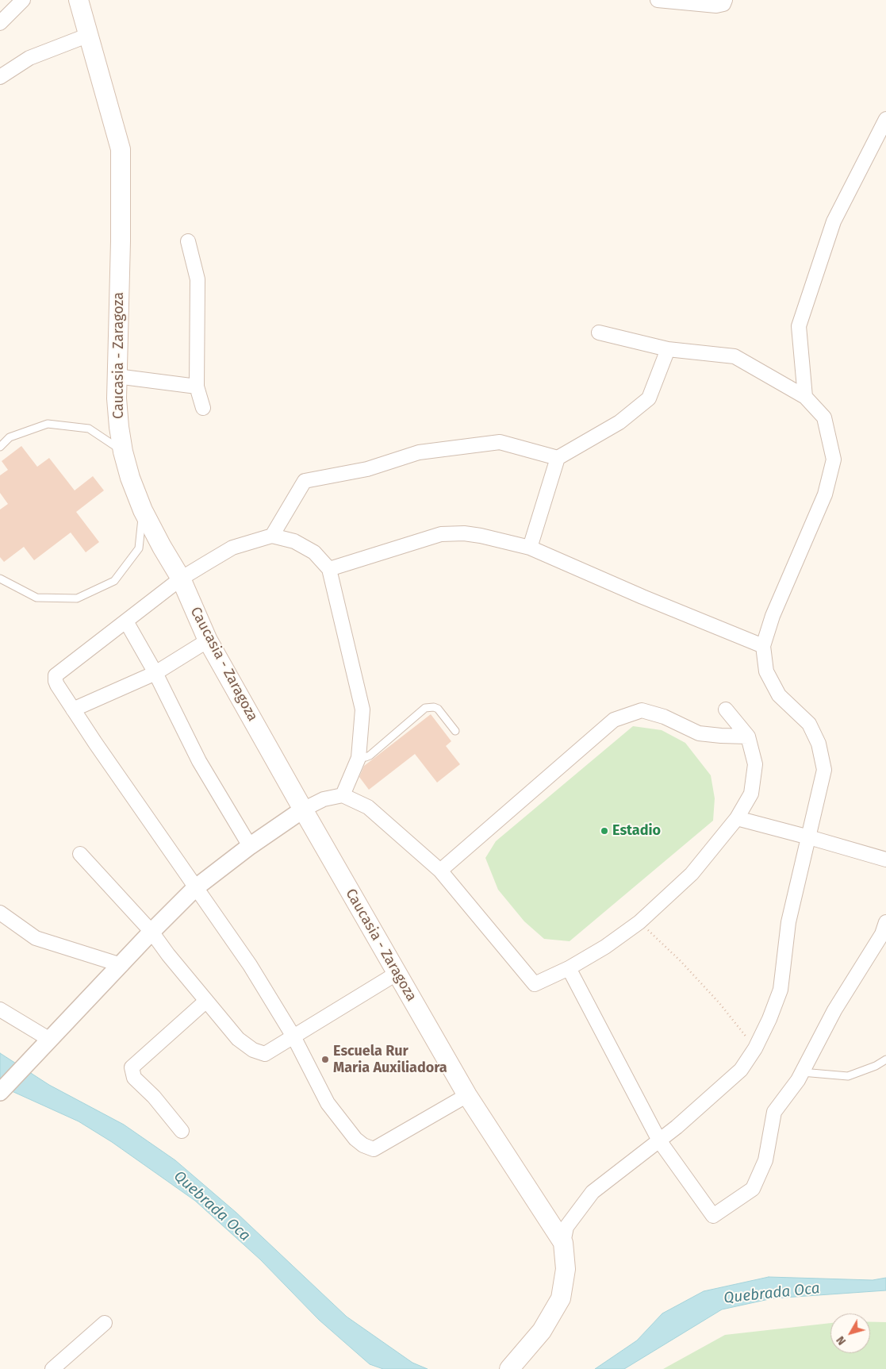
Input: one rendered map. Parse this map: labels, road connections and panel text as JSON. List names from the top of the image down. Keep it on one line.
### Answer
{"streets":{"main road":["Caucasia - Zaragoza"]},"water":["Quebrada Oca"],"places":["Estadio","Escuela Rur Maria Auxiliadora"],"north":"bottom left"}
